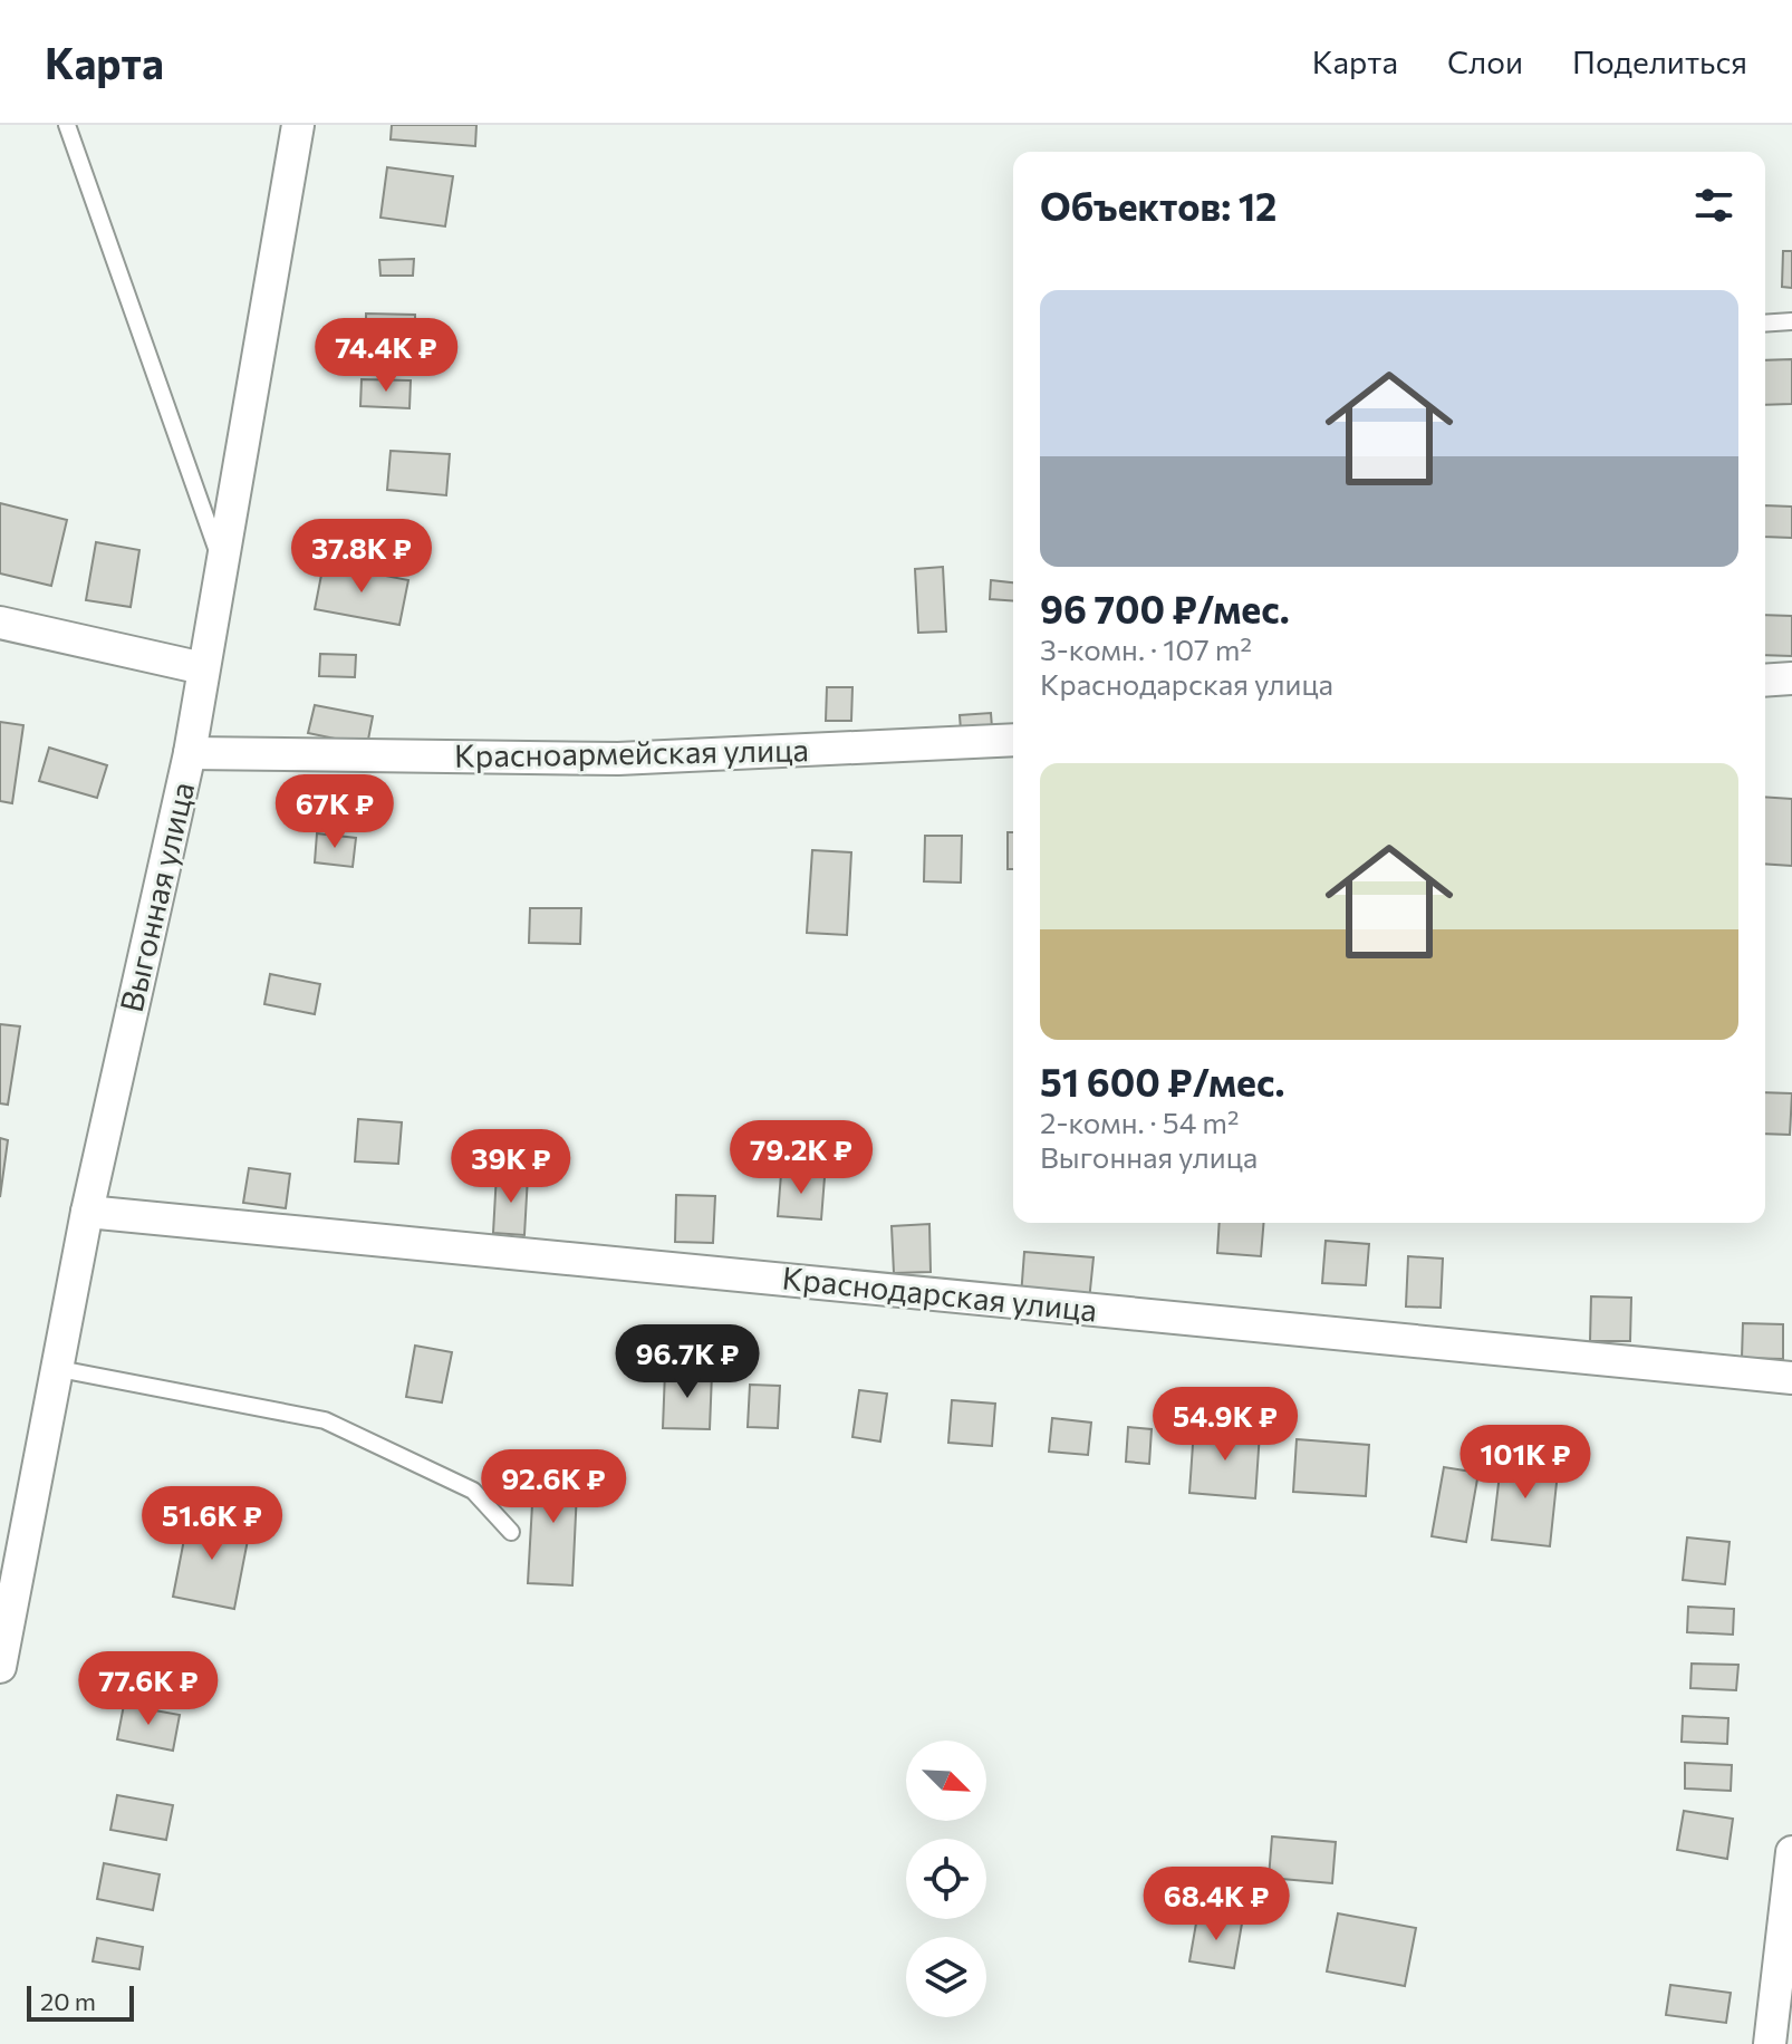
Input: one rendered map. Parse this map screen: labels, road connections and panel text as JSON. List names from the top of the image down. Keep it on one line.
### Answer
{"streets":{"street":["Красноармейская улица","Выгонная улица","Краснодарская улица"]},"crossings":[["Красноармейская улица","Выгонная улица"],["Выгонная улица","Краснодарская улица"]],"scale_bar":"20 m","north":"bottom right","page":{"header":"Карта","nav":["Карта","Слои","Поделиться"],"heading":"Объектов: 12","list":[{"name":"96 700 ₽/мес.","note":"3-комн. · 107 m² · Краснодарская улица"},{"name":"51 600 ₽/мес.","note":"2-комн. · 54 m² · Выгонная улица"}],"price":["74.4K ₽","37.8K ₽","67K ₽","79.2K ₽","39K ₽","96.7K ₽","54.9K ₽","101K ₽","92.6K ₽","51.6K ₽","77.6K ₽","68.4K ₽"],"scale":"20 m"}}
